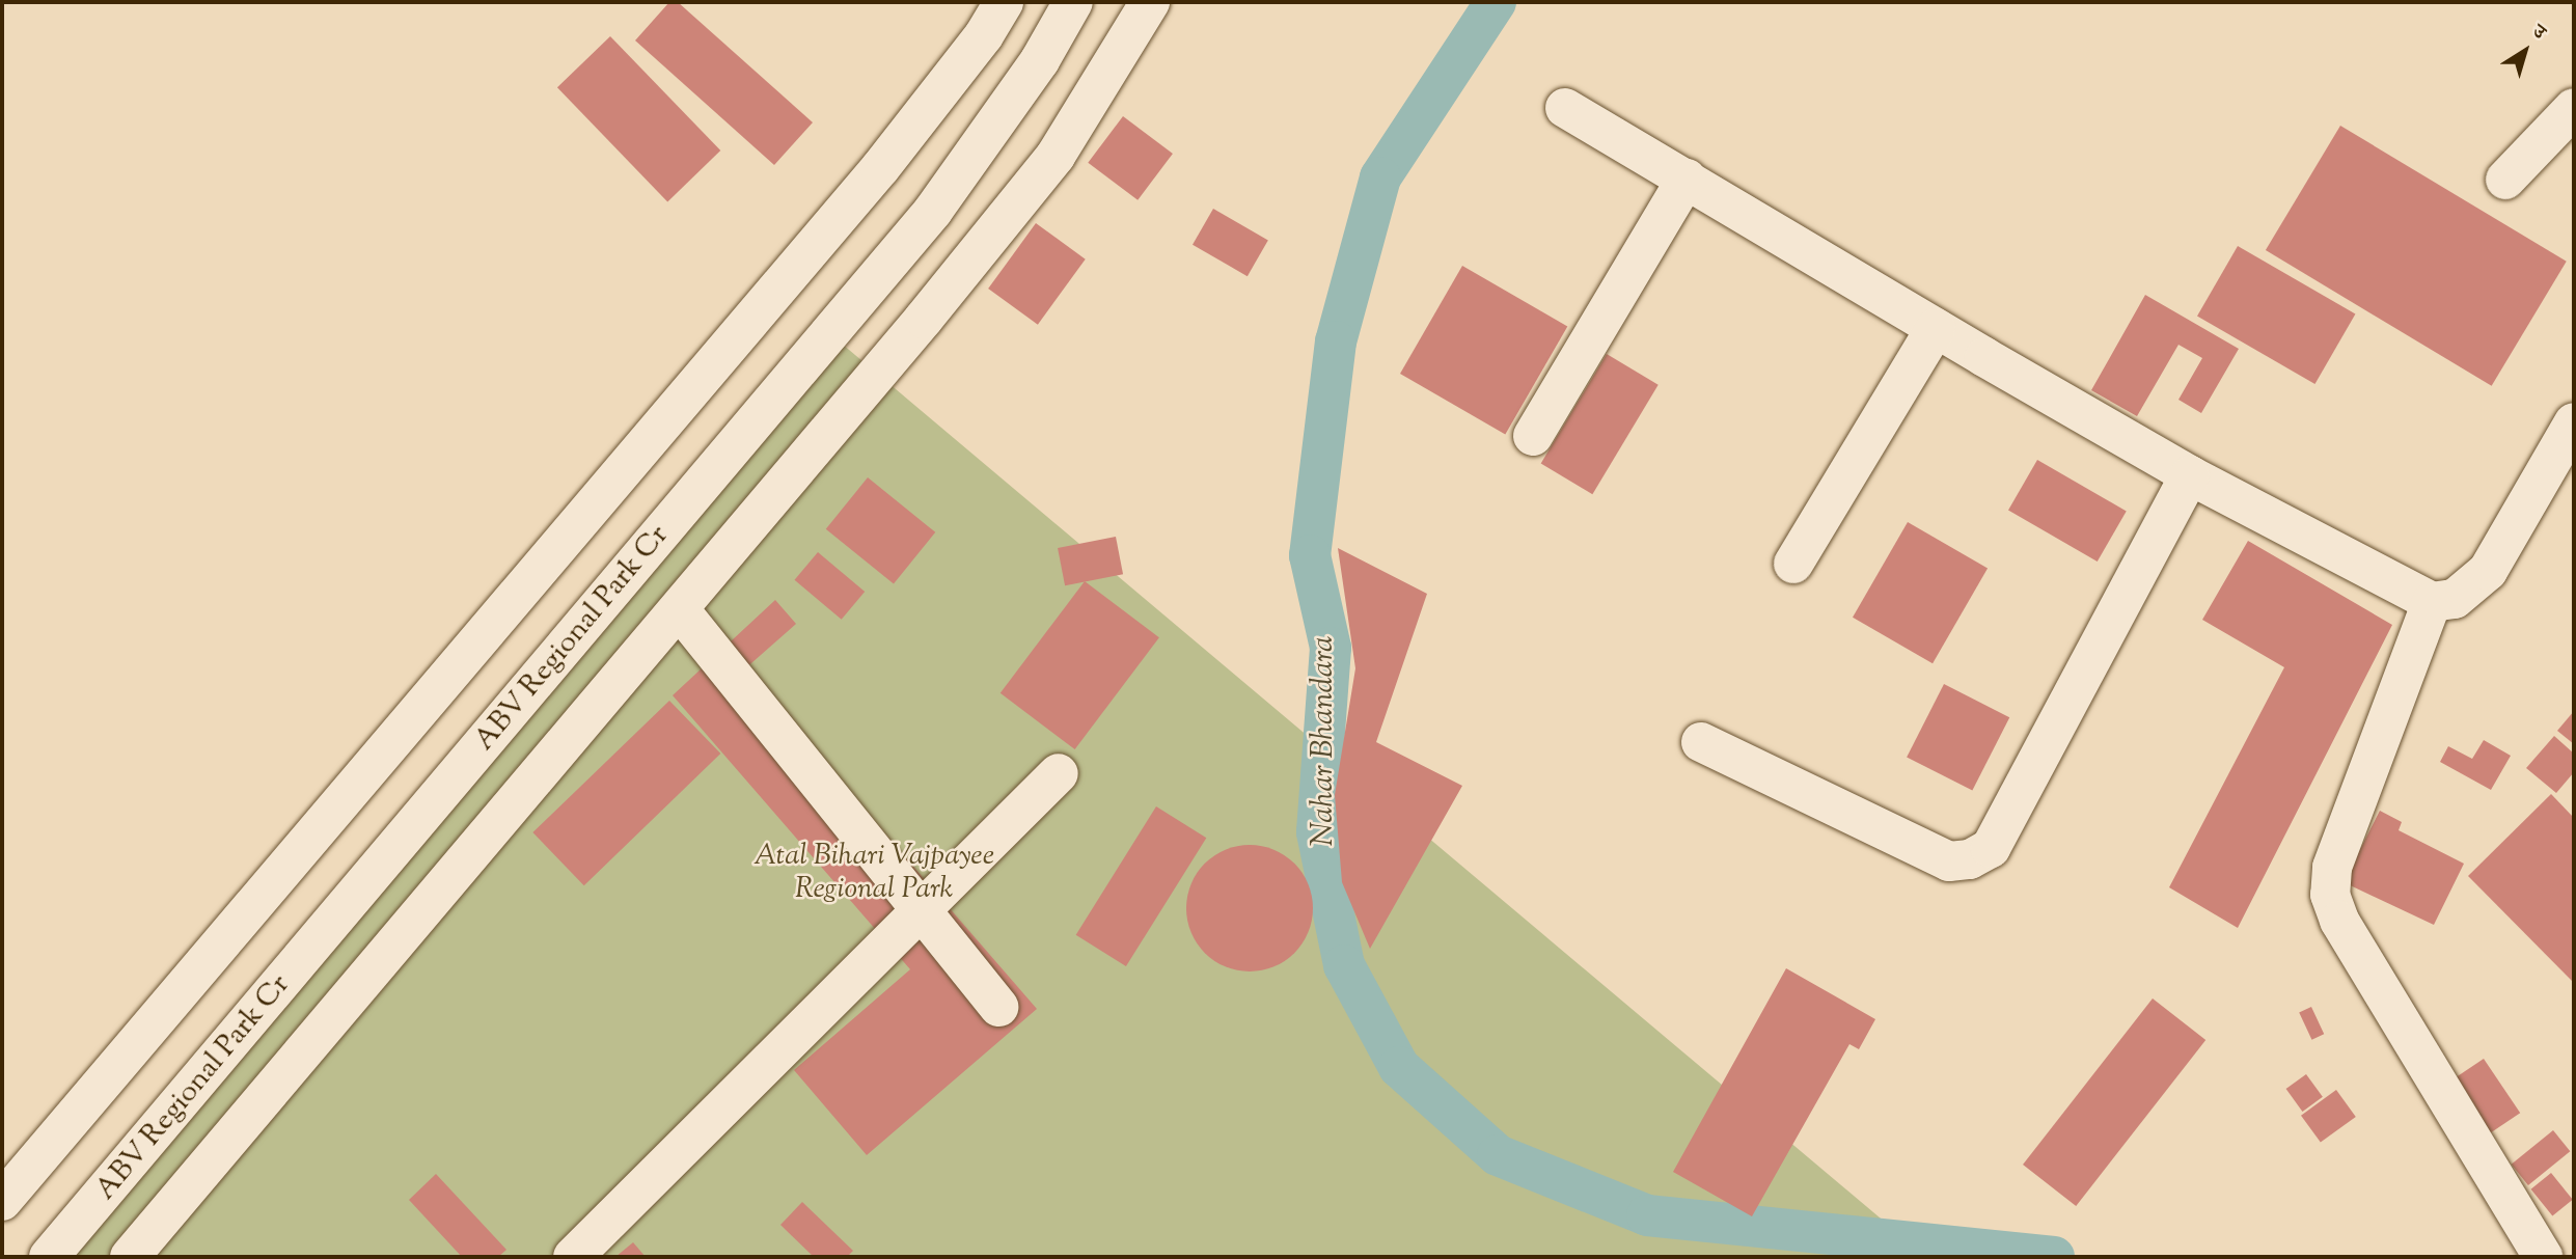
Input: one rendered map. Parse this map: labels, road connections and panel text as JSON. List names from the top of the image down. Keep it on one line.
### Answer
{"streets":{"street":["ABV Regional Park Cr"]},"water":["Nahar Bhandara"],"parks":["Atal Bihari Vajpayee Regional Park"],"north":"top right"}
